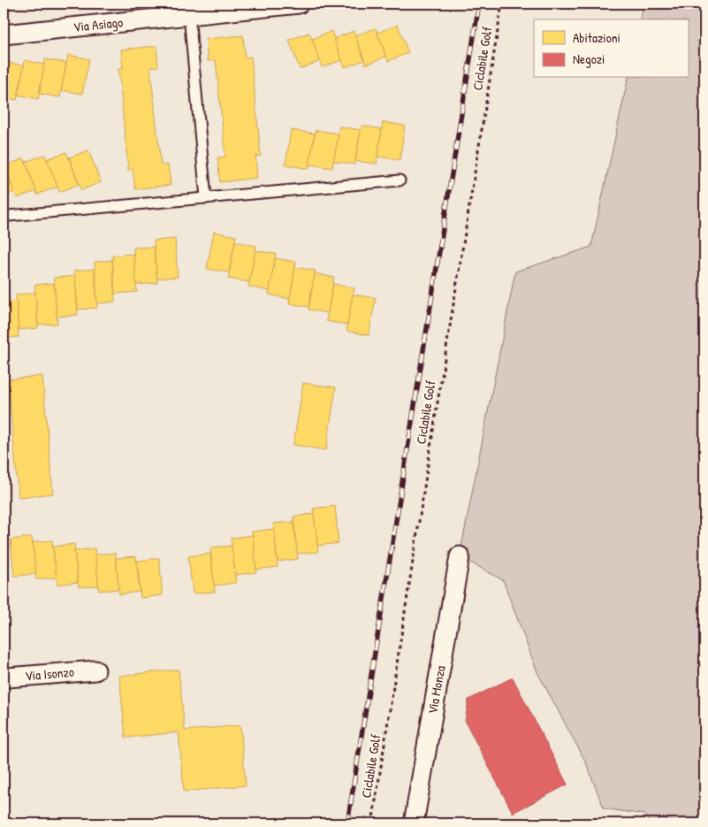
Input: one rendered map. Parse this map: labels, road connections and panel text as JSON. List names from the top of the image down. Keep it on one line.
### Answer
{"streets":{"street":["Via Asiago","Via Isonzo","Via Monza"],"path":["Ciclabile Golf"]},"legend":["Abitazioni","Negozi"]}
